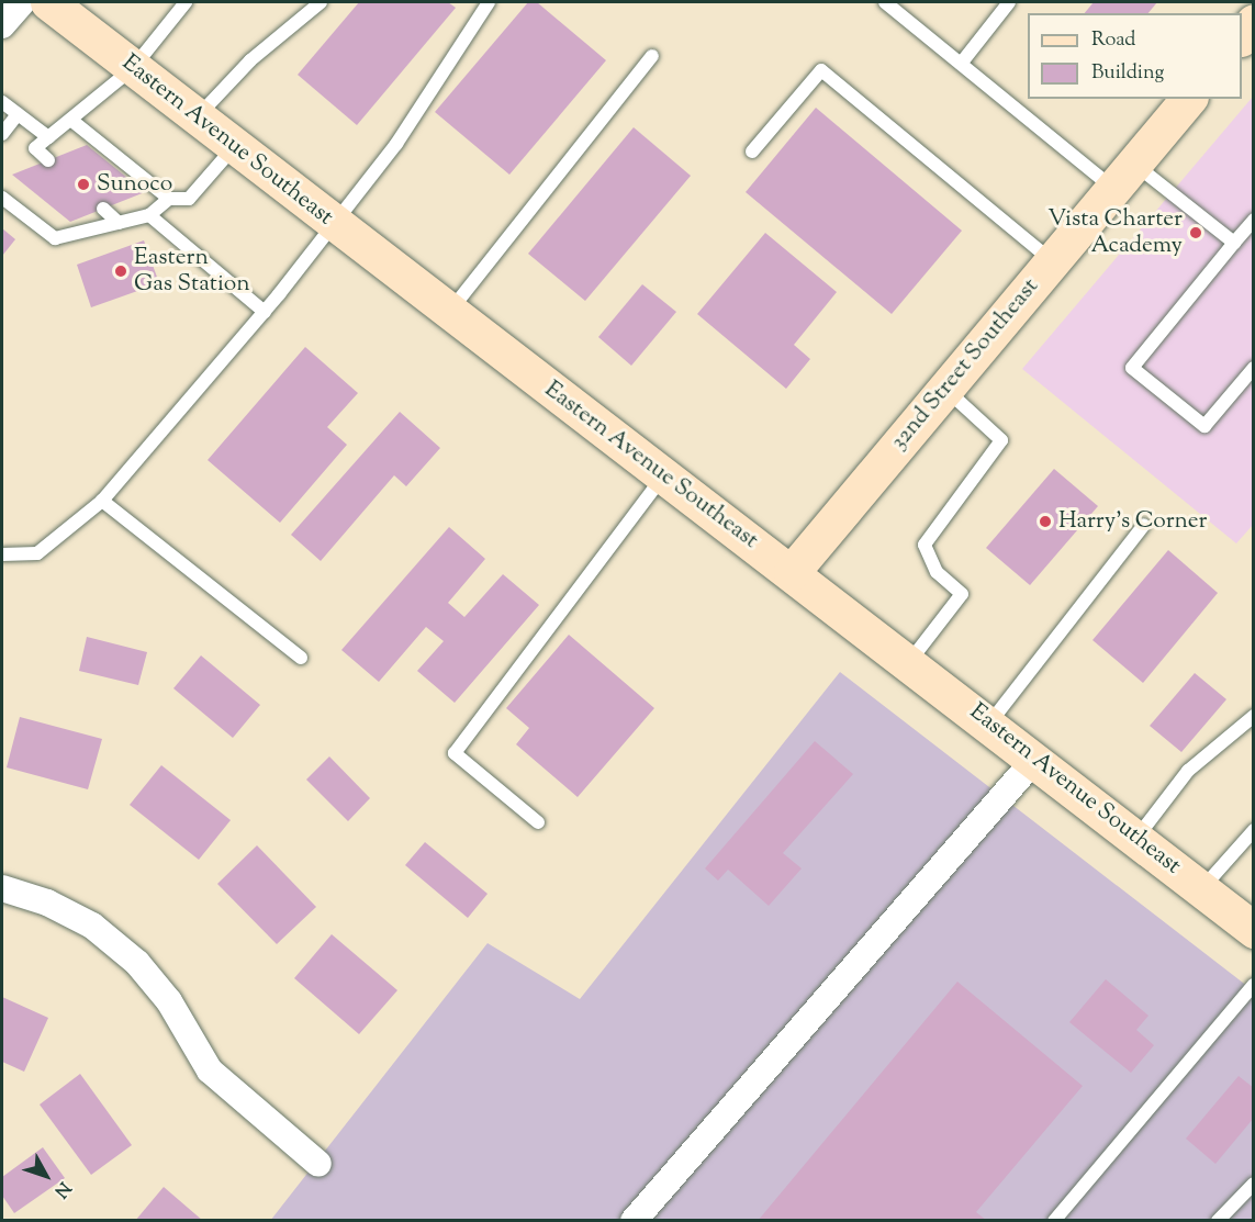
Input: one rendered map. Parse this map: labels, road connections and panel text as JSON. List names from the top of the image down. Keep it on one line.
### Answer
{"streets":{"main road":["Eastern Avenue Southeast","32nd Street Southeast"]},"crossings":[["Eastern Avenue Southeast","32nd Street Southeast"]],"places":["Sunoco","Vista Charter Academy","Eastern Gas Station","Harry's Corner"],"legend":["Road","Building"],"north":"bottom right"}
